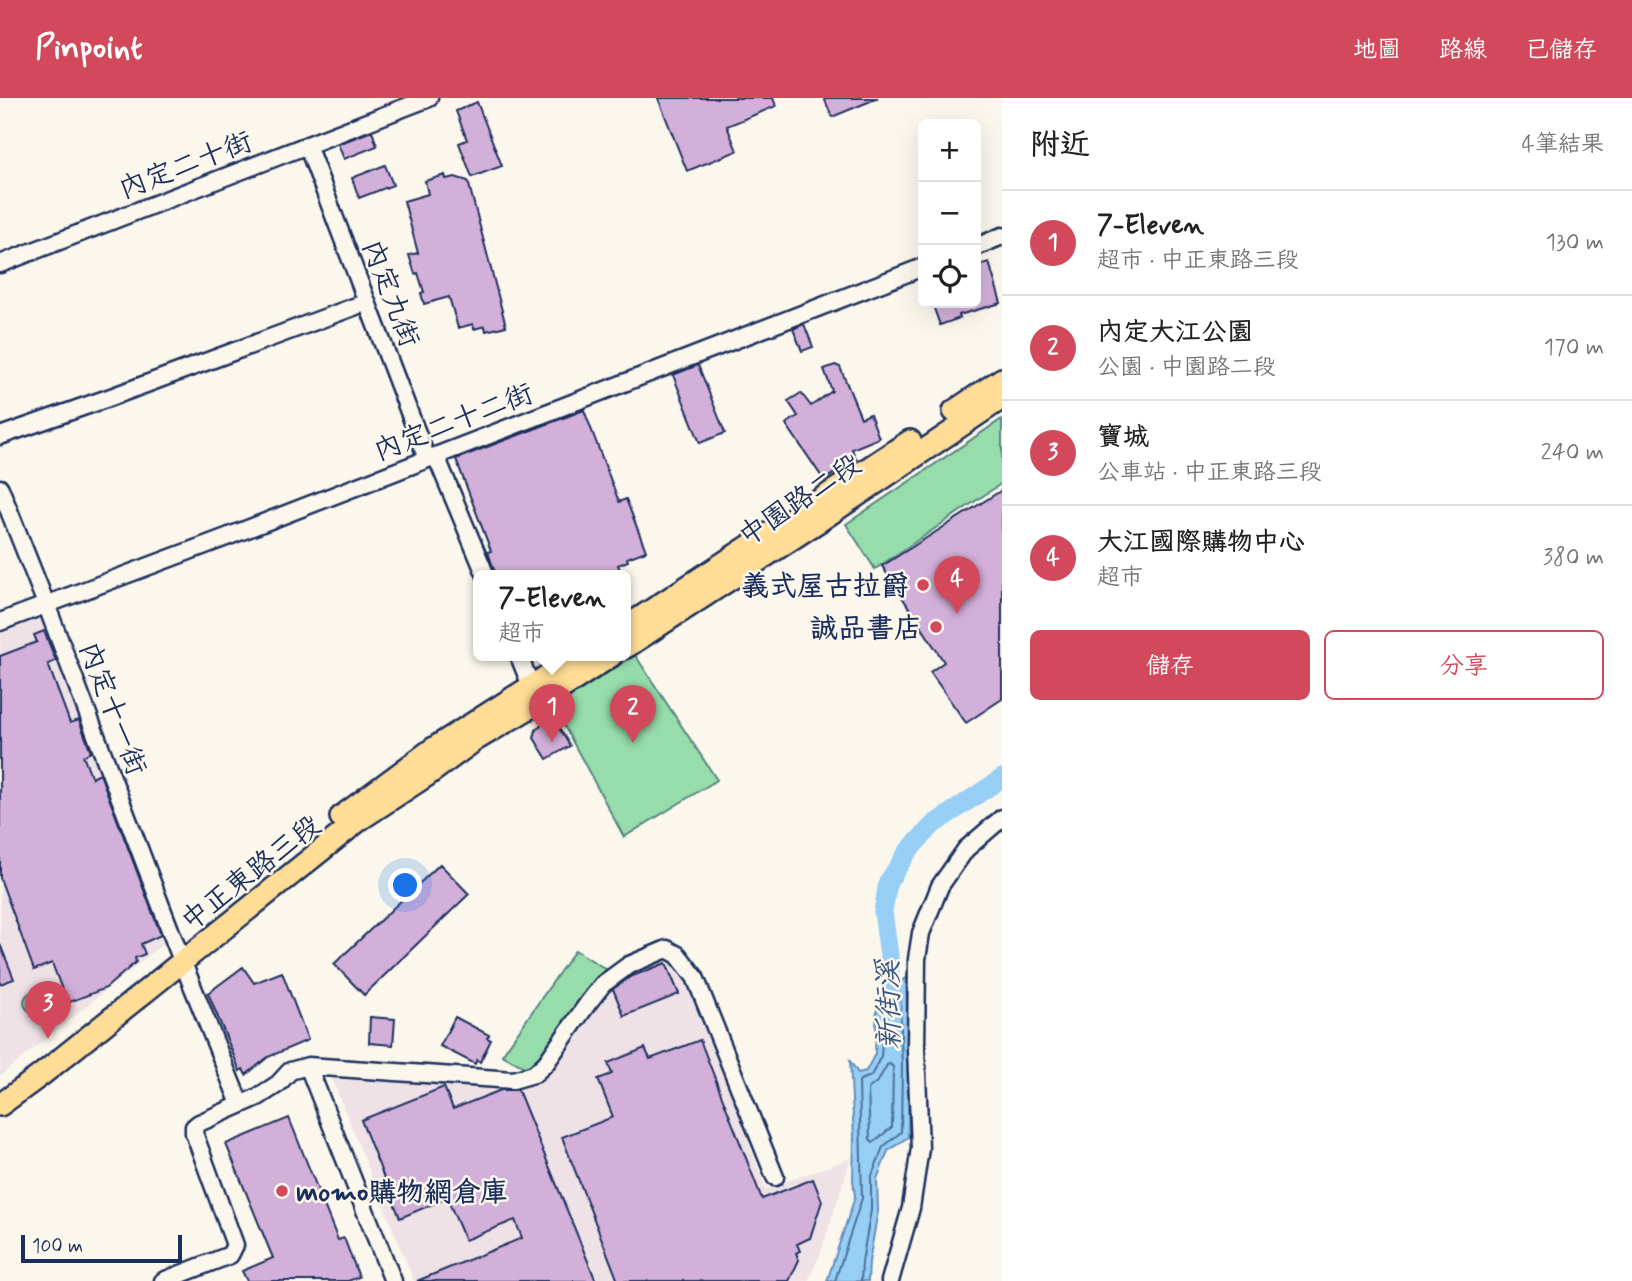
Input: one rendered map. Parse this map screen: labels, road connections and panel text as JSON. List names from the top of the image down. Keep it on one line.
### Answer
{"streets":{"main road":["中園路二段","中正東路三段"],"street":["內定二十街","內定九街","內定二十二街","內定十一街"]},"crossings":[["內定二十街","內定九街"],["內定九街","內定二十二街"],["內定二十二街","內定十一街"],["內定十一街","中正東路三段"]],"water":["新街溪"],"places":["義式屋古拉爵","誠品書店","momo購物網倉庫"],"scale_bar":"100 m","page":{"header":"Pinpoint","nav":["地圖","路線","已儲存"],"heading":["附近","4筆結果"],"map_buttons":["+","−"],"list":[{"mark":"1","name":"7-Eleven","note":"超市 · 中正東路三段","value":"130 m"},{"mark":"2","name":"內定大江公園","note":"公園 · 中園路二段","value":"170 m"},{"mark":"3","name":"寶城","note":"公車站 · 中正東路三段","value":"240 m"},{"mark":"4","name":"大江國際購物中心","note":"超市","value":"380 m"}],"pins":["4","1","2","3"],"popup":["7-Eleven","超市"],"buttons":["儲存","分享"],"scale":"100 m"}}
